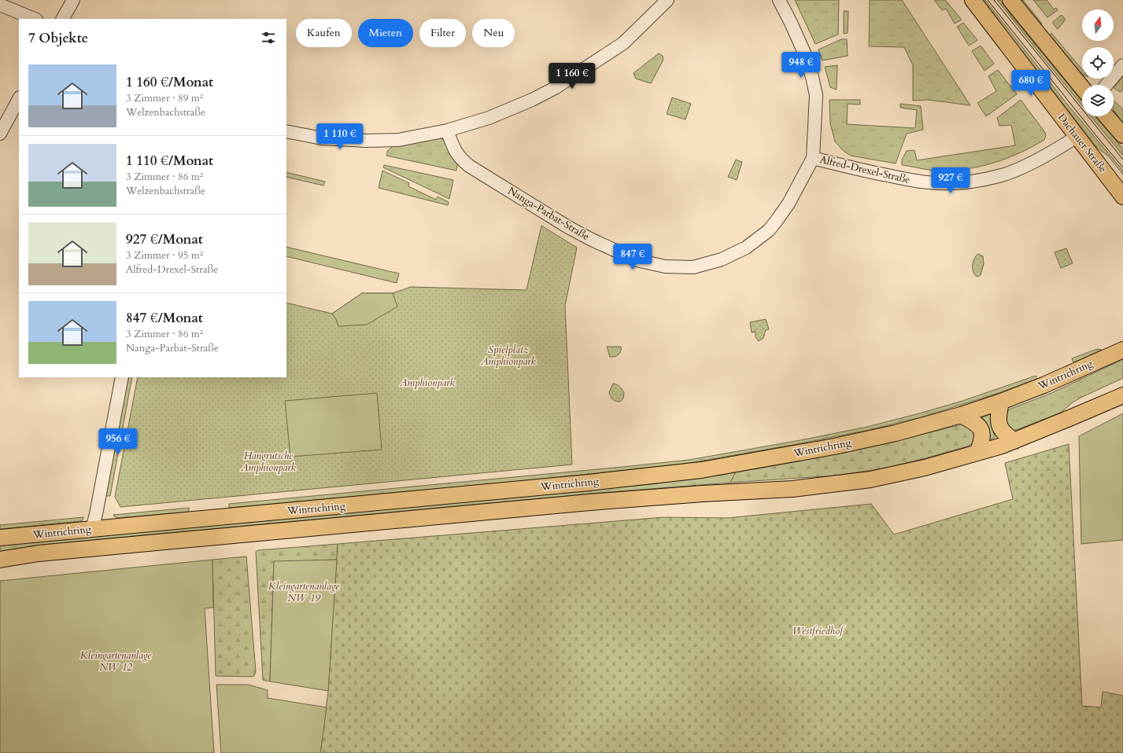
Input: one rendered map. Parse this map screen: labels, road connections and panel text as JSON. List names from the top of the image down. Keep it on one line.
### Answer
{"streets":{"main road":["Dachauer Straße","Wintrichring"],"street":["Alfred-Drexel-Straße","Nanga-Parbat-Straße"]},"crossings":[["Dachauer Straße","Alfred-Drexel-Straße"],["Alfred-Drexel-Straße","Nanga-Parbat-Straße"]],"parks":["Spielplatz Amphionpark","Amphionpark","Hangrutsche Amphionpark","Kleingartenanlage NW 19","Westfriedhof","Kleingartenanlage NW 12"],"north":"top","page":{"chip":["Kaufen","Mieten","Filter","Neu"],"heading":"7 Objekte","price":["948 €","1 160 €","680 €","1 110 €","927 €","847 €","956 €"],"list":[{"name":"1 160 €/Monat","note":"3 Zimmer · 89 m² · Welzenbachstraße"},{"name":"1 110 €/Monat","note":"3 Zimmer · 86 m² · Welzenbachstraße"},{"name":"927 €/Monat","note":"3 Zimmer · 95 m² · Alfred-Drexel-Straße"},{"name":"847 €/Monat","note":"3 Zimmer · 86 m² · Nanga-Parbat-Straße"}]}}
